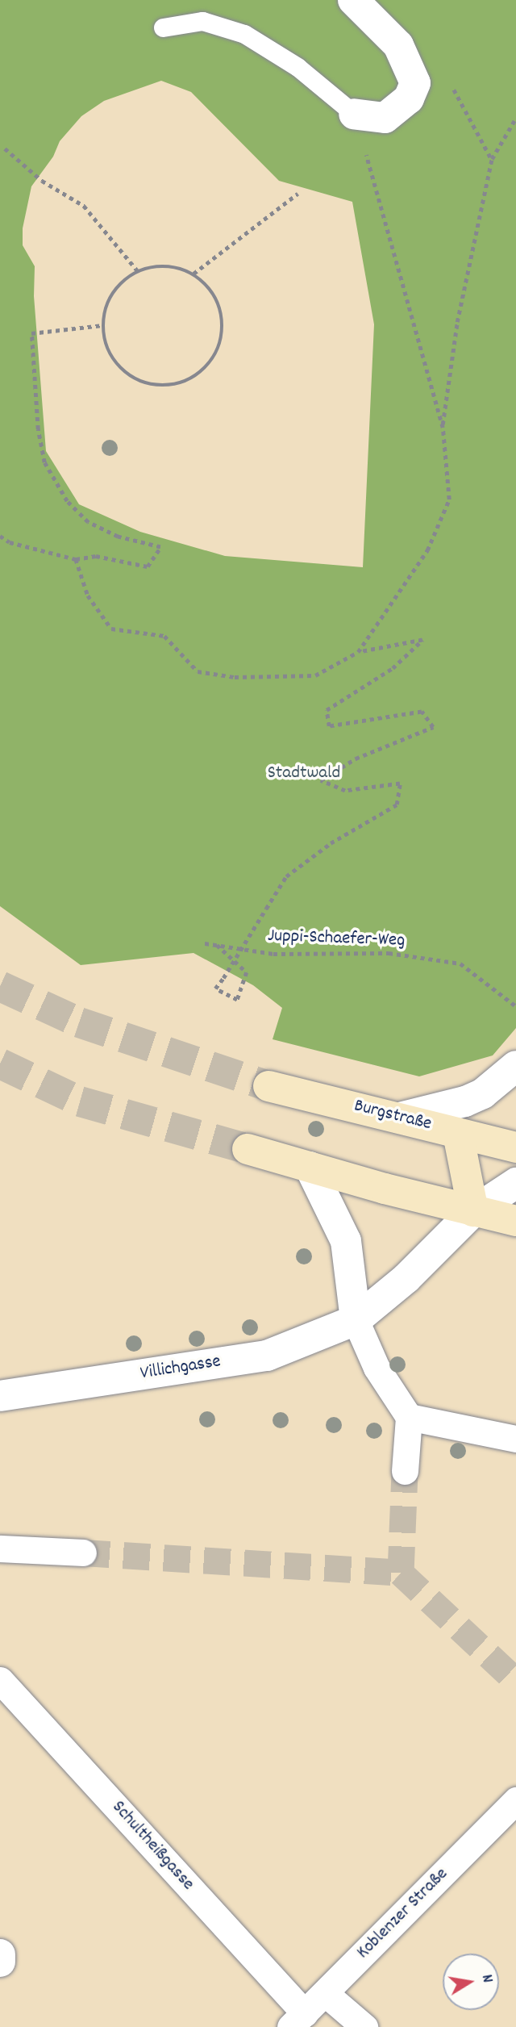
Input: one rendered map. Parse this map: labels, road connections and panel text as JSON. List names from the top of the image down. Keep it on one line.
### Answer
{"streets":{"main road":["Burgstraße"],"street":["Villichgasse","Schultheißgasse","Koblenzer Straße"],"path":["Juppi-Schaefer-Weg"]},"crossings":[["Schultheißgasse","Koblenzer Straße"]],"parks":["Stadtwald"],"north":"right"}
